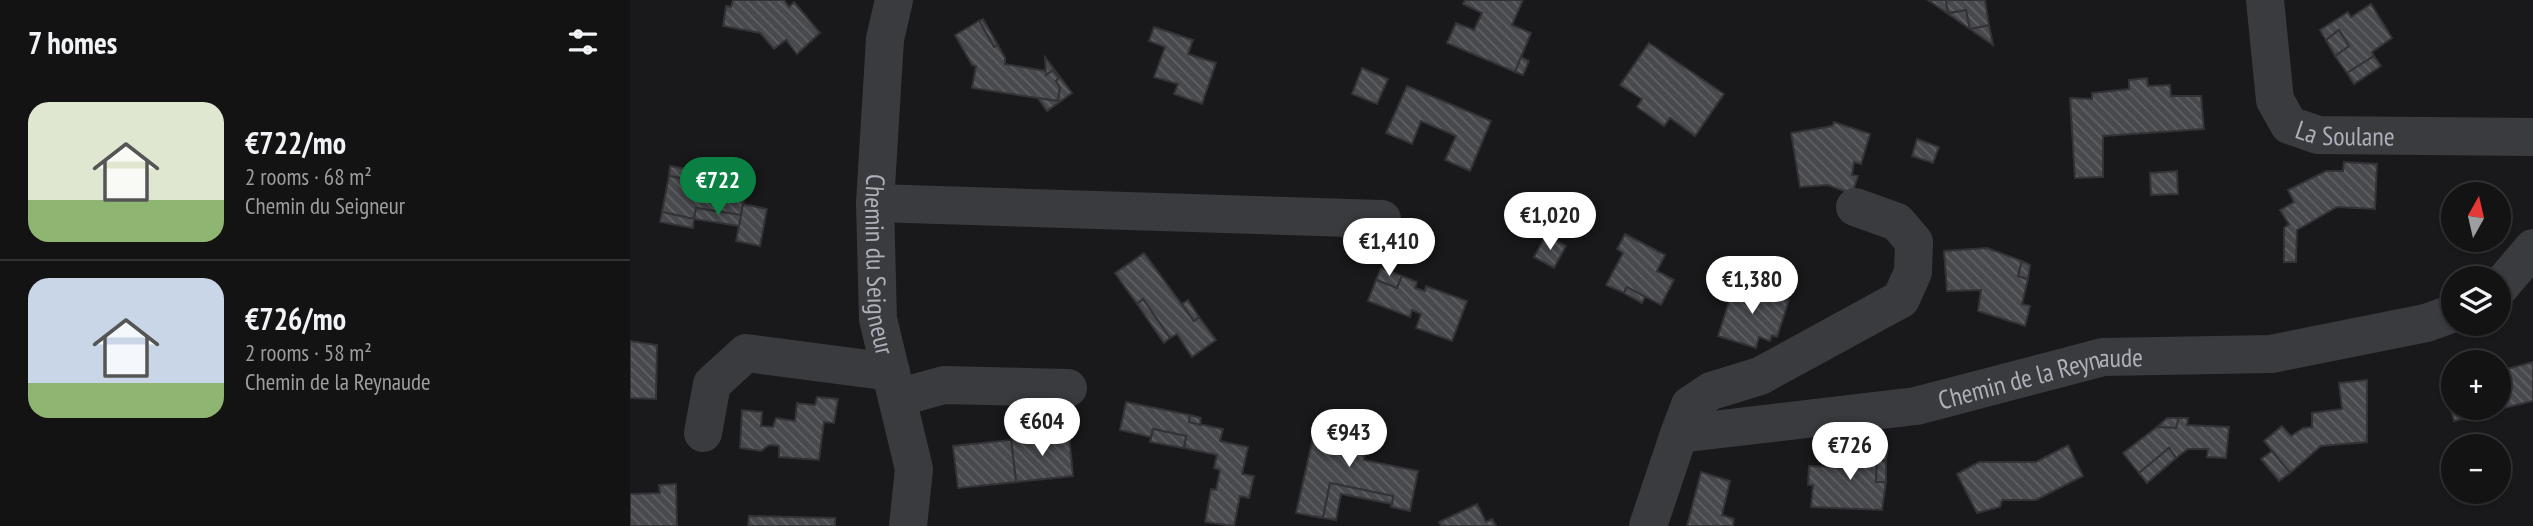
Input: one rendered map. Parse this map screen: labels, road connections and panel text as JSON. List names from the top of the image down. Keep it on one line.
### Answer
{"streets":{"street":["La Soulane","Chemin du Seigneur","Chemin de la Reynaude"]},"north":"top","page":{"heading":"7 homes","list":[{"name":"€722/mo","note":"2 rooms · 68 m² · Chemin du Seigneur"},{"name":"€726/mo","note":"2 rooms · 58 m² · Chemin de la Reynaude"}],"price":["€722","€1,020","€1,410","€1,380","€604","€943","€726"],"map_buttons":["+","−"]}}
